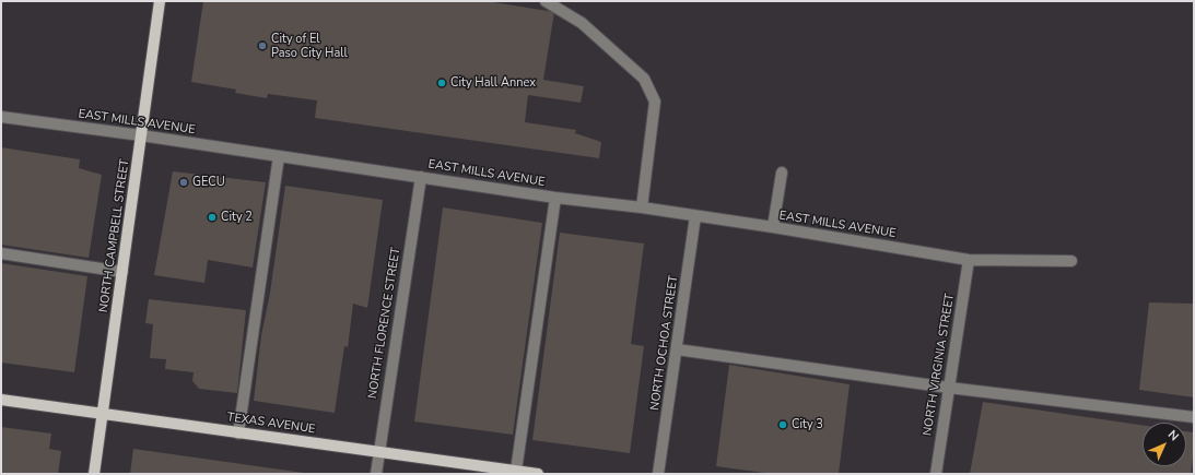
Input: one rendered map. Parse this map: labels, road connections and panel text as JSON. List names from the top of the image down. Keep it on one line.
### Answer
{"streets":{"main road":["NORTH CAMPBELL STREET","TEXAS AVENUE"],"street":["EAST MILLS AVENUE","NORTH FLORENCE STREET","NORTH OCHOA STREET","NORTH VIRGINIA STREET"]},"crossings":[["EAST MILLS AVENUE","NORTH CAMPBELL STREET"],["EAST MILLS AVENUE","NORTH FLORENCE STREET"],["EAST MILLS AVENUE","NORTH OCHOA STREET"],["EAST MILLS AVENUE","NORTH VIRGINIA STREET"],["NORTH CAMPBELL STREET","TEXAS AVENUE"],["NORTH FLORENCE STREET","TEXAS AVENUE"]],"places":["City of El Paso City Hall","City Hall Annex","GECU","City 2","City 3"],"north":"top right"}
